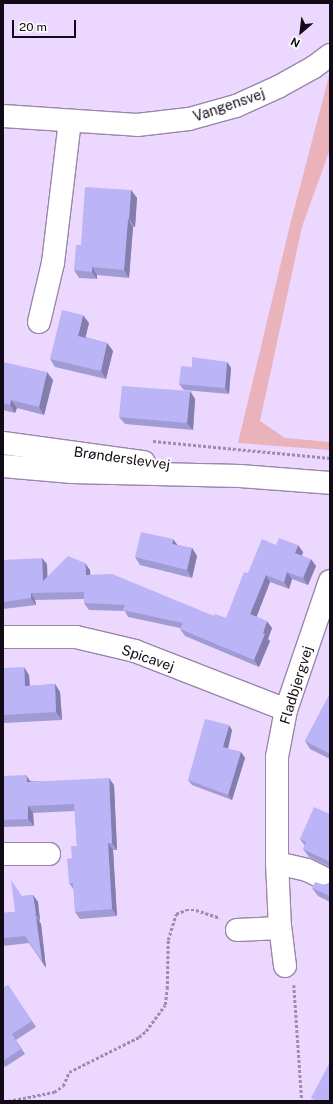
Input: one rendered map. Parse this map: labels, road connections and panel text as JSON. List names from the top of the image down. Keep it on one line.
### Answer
{"streets":{"street":["Vangensvej","Brønderslevvej","Spicavej","Fladbjergvej"]},"crossings":[["Spicavej","Fladbjergvej"]],"scale_bar":"20 m","north":"bottom left"}
